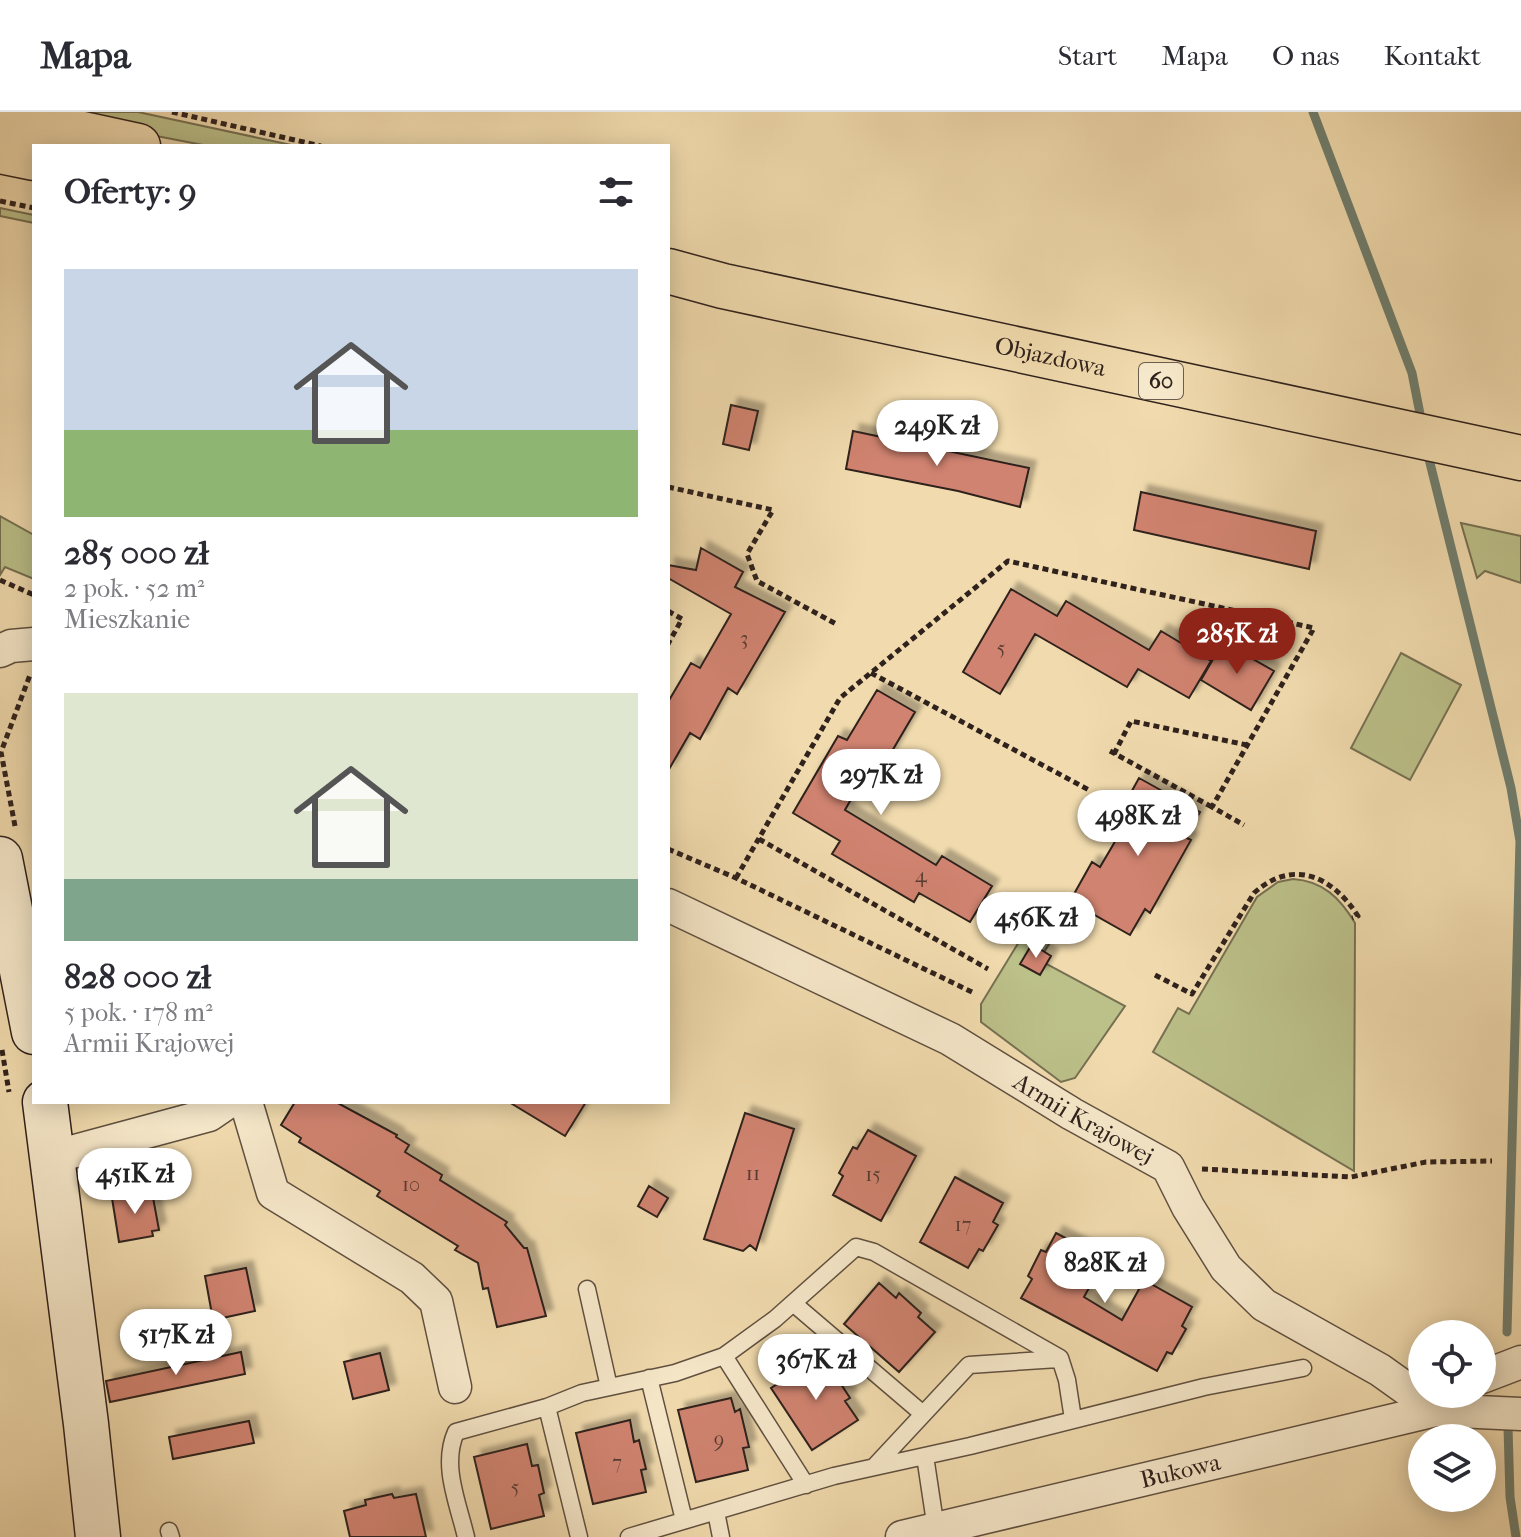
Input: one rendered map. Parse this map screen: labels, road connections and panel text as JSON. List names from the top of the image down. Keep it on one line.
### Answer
{"streets":{"main road":["Objazdowa","60"],"street":["Armii Krajowej","Bukowa"]},"house_numbers":["3","5","4","11","15","10","17","9","7","5"],"page":{"header":"Mapa","nav":["Start","Mapa","O nas","Kontakt"],"heading":"Oferty: 9","list":[{"name":"285 000 zł","note":"2 pok. · 52 m² · Mieszkanie"},{"name":"828 000 zł","note":"5 pok. · 178 m² · Armii Krajowej"}],"price":["249K zł","285K zł","297K zł","498K zł","456K zł","451K zł","828K zł","517K zł","367K zł"]}}
